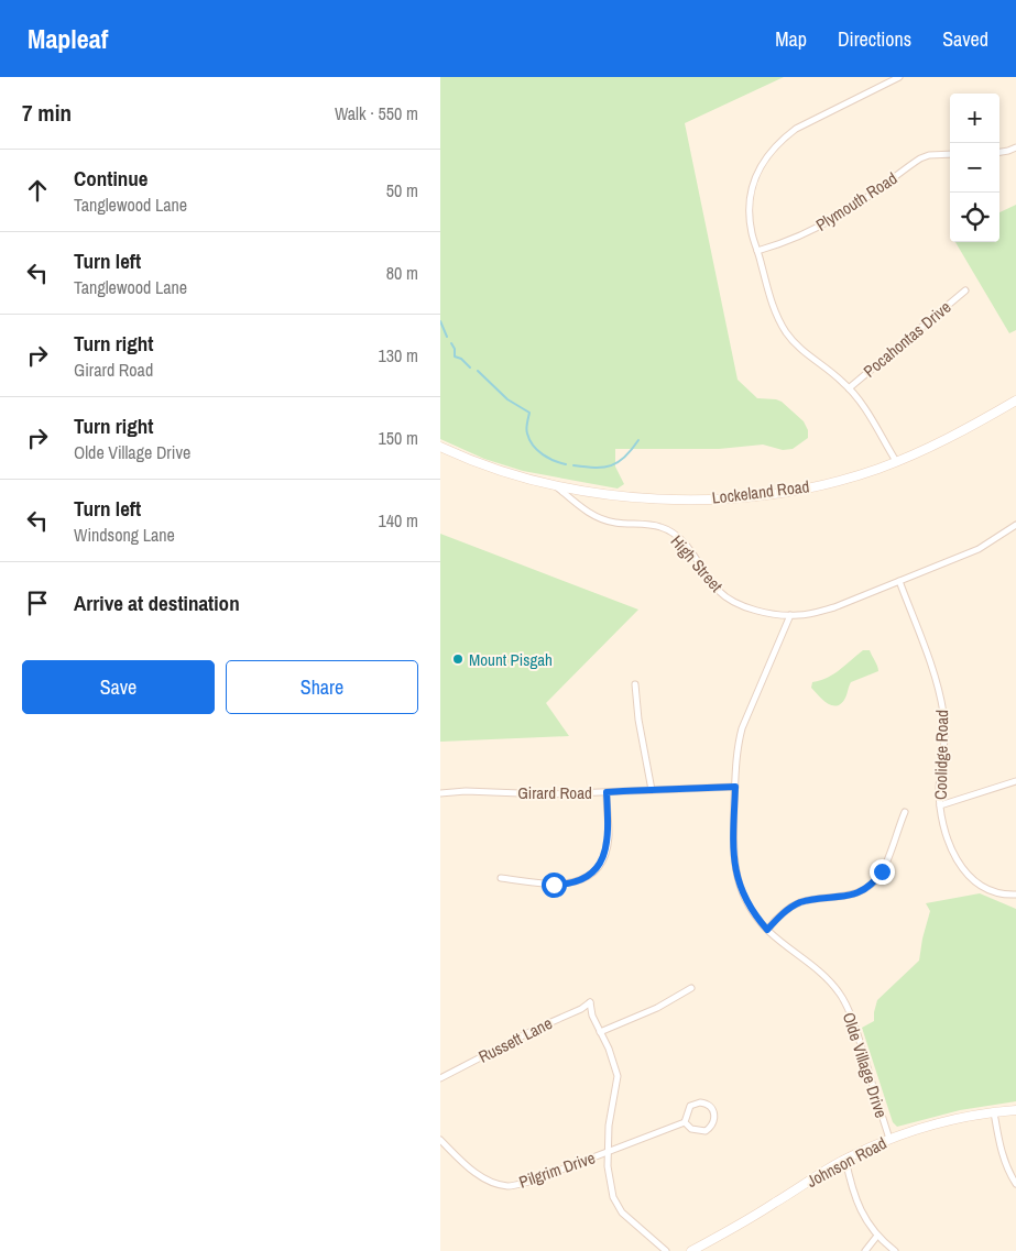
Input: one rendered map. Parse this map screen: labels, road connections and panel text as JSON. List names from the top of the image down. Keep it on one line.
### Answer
{"streets":{"main road":["Lockeland Road","High Street","Johnson Road"],"street":["Plymouth Road","Pocahontas Drive","Coolidge Road","Girard Road","Russett Lane","Olde Village Drive","Pilgrim Drive"]},"crossings":[["Lockeland Road","High Street"],["High Street","Coolidge Road"],["High Street","Olde Village Drive"],["Girard Road","Olde Village Drive"],["Olde Village Drive","Johnson Road"]],"places":["Mount Pisgah"],"page":{"header":"Mapleaf","nav":["Map","Directions","Saved"],"heading":["7 min","Walk · 550 m"],"map_buttons":["+","−"],"list":[["Continue","Tanglewood Lane","50 m"],["Turn left","Tanglewood Lane","80 m"],["Turn right","Girard Road","130 m"],["Turn right","Olde Village Drive","150 m"],["Turn left","Windsong Lane","140 m"],"Arrive at destination"],"buttons":["Save","Share"]}}
